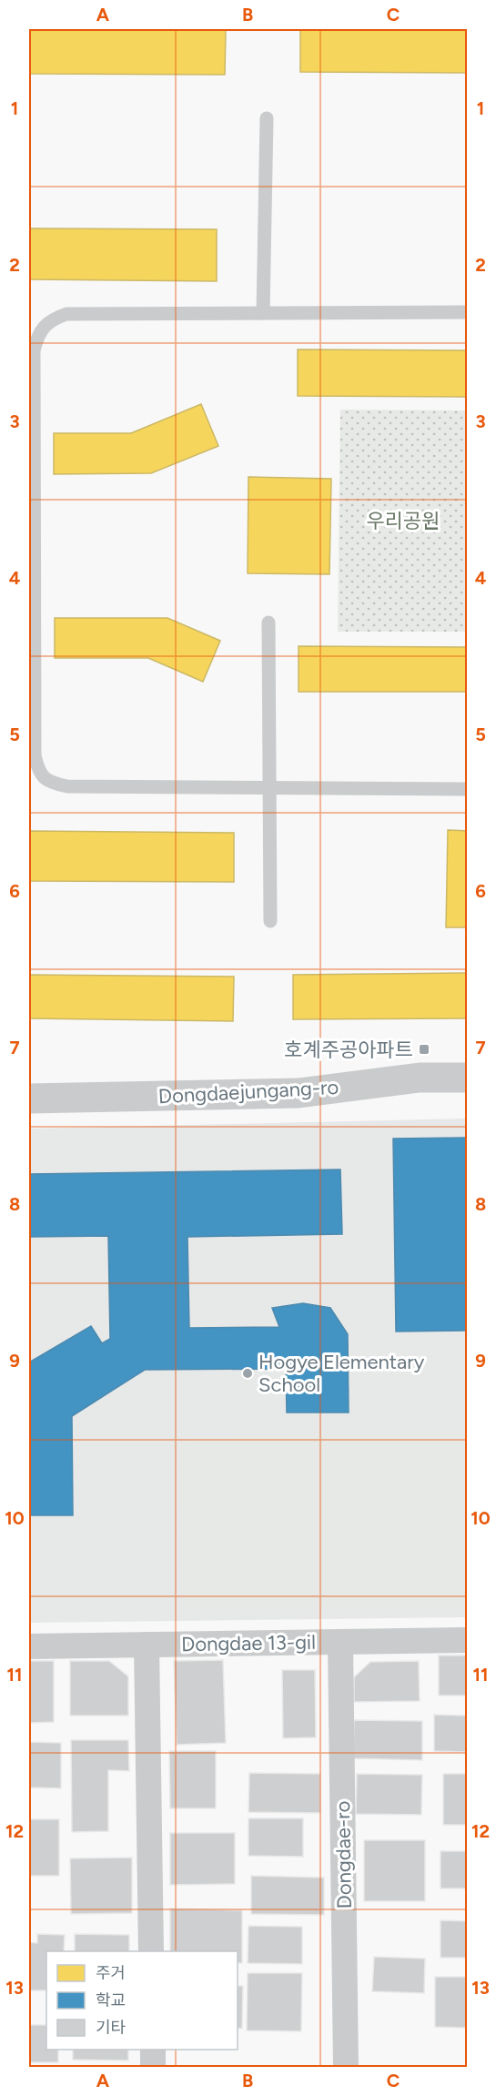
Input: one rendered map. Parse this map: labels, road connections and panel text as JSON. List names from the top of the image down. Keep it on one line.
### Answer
{"streets":{"street":["Dongdaejungang-ro","Dongdae 13-gil","Dongdae-ro"]},"crossings":[["Dongdae 13-gil","Dongdae-ro"]],"parks":["우리공원"],"places":{"transit":["호계주공아파트"],"other":["Hogye Elementary School"]},"legend":["주거","학교","기타"],"grid":{"columns":["A","B","C"],"rows":["1","2","3","4","5","6","7","8","9","10","11","12","13"]}}
